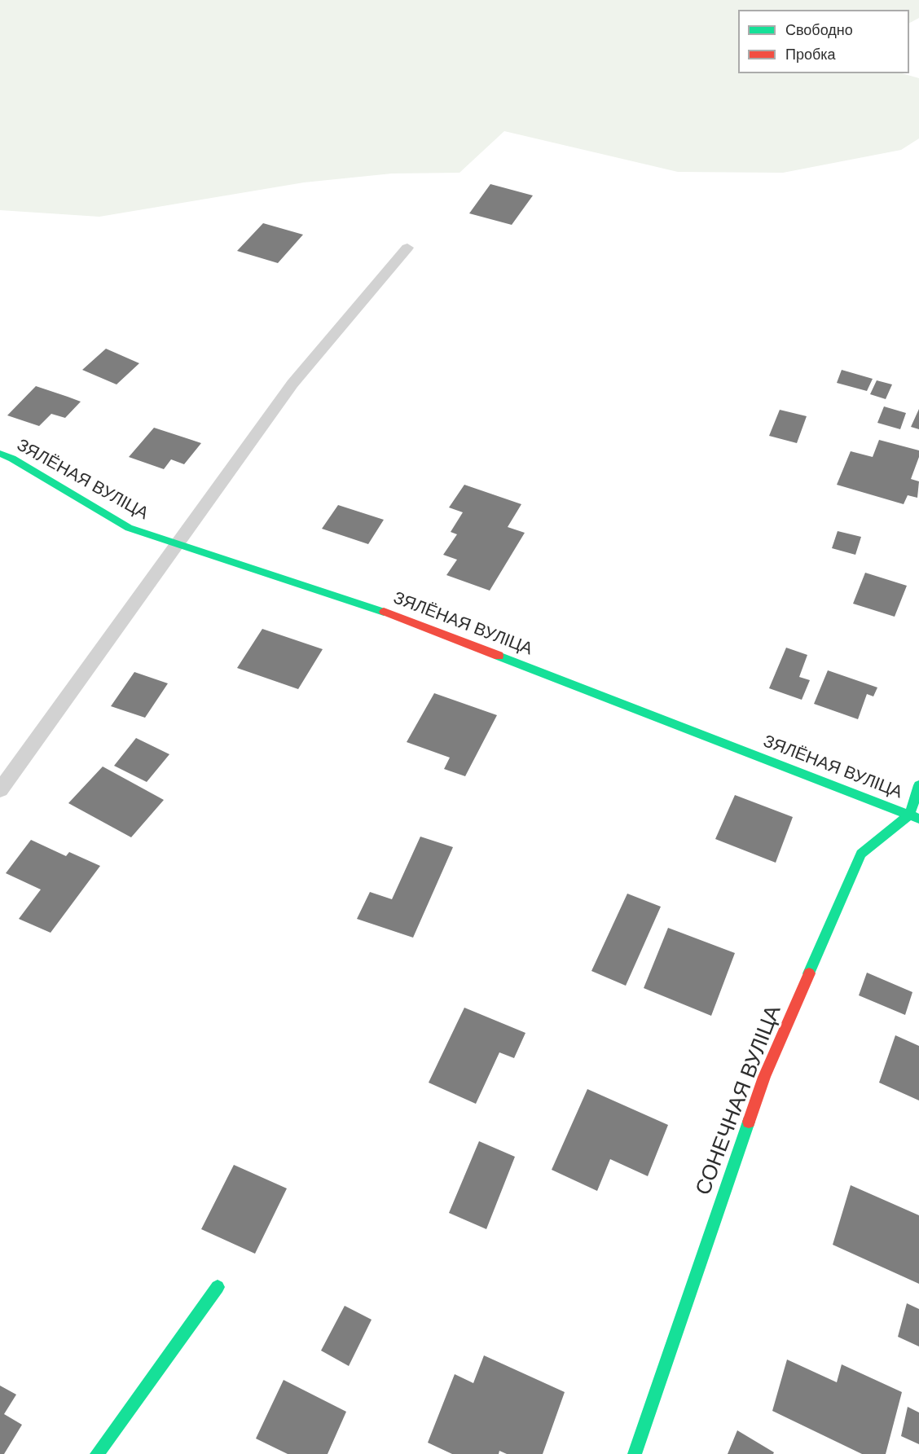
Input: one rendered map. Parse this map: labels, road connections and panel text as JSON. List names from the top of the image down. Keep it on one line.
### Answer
{"streets":{"street":["ЗЯЛЁНАЯ ВУЛІЦА","СОНЕЧНАЯ ВУЛІЦА"]},"crossings":[["ЗЯЛЁНАЯ ВУЛІЦА","СОНЕЧНАЯ ВУЛІЦА"]],"legend":["Свободно","Пробка"]}
